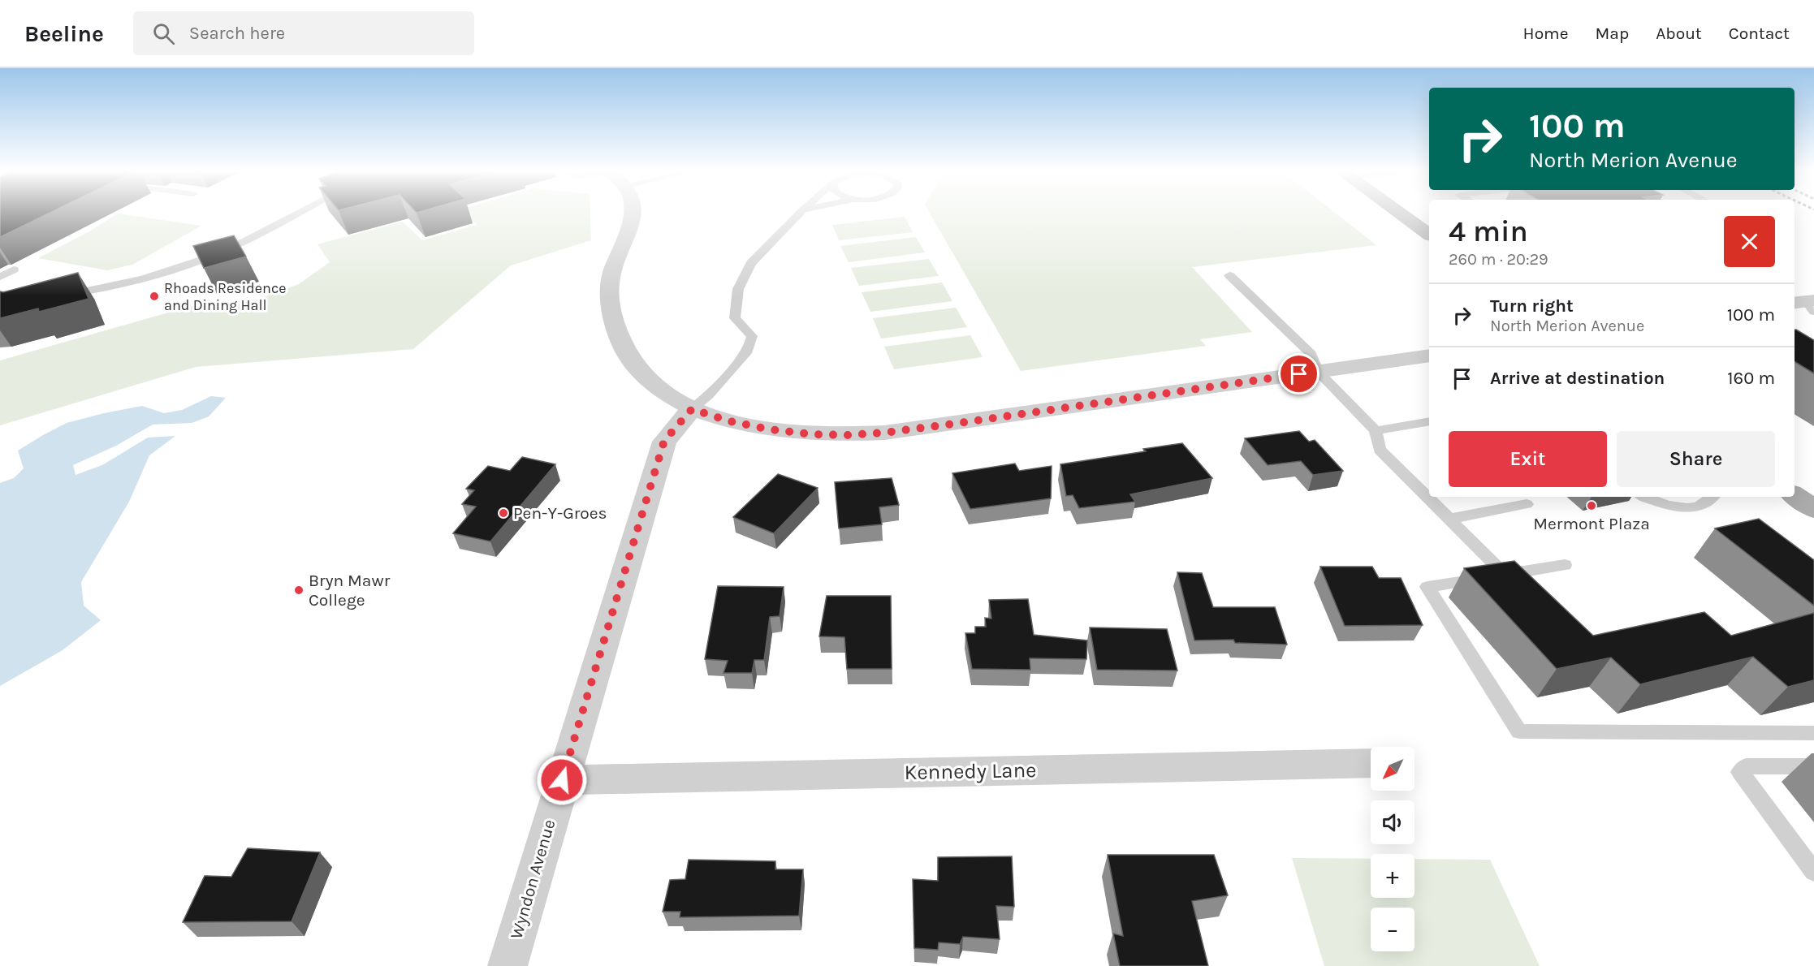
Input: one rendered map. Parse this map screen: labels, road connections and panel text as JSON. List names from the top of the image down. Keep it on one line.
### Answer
{"streets":{"street":["Kennedy Lane","Wyndon Avenue"]},"crossings":[["Kennedy Lane","Wyndon Avenue"]],"places":["Rhoads Residence and Dining Hall","Mermont Plaza","Pen-Y-Groes","Bryn Mawr College"],"north":"bottom left","page":{"header":"Beeline","search":"Search here","nav":["Home","Map","About","Contact"],"turn":["100 m","North Merion Avenue"],"heading":["4 min","260 m · 20:29"],"list":[{"name":"Turn right","note":"North Merion Avenue","value":"100 m"},{"name":"Arrive at destination","value":"160 m"}],"buttons":["Exit","Share"],"map_buttons":["+","−"]}}
